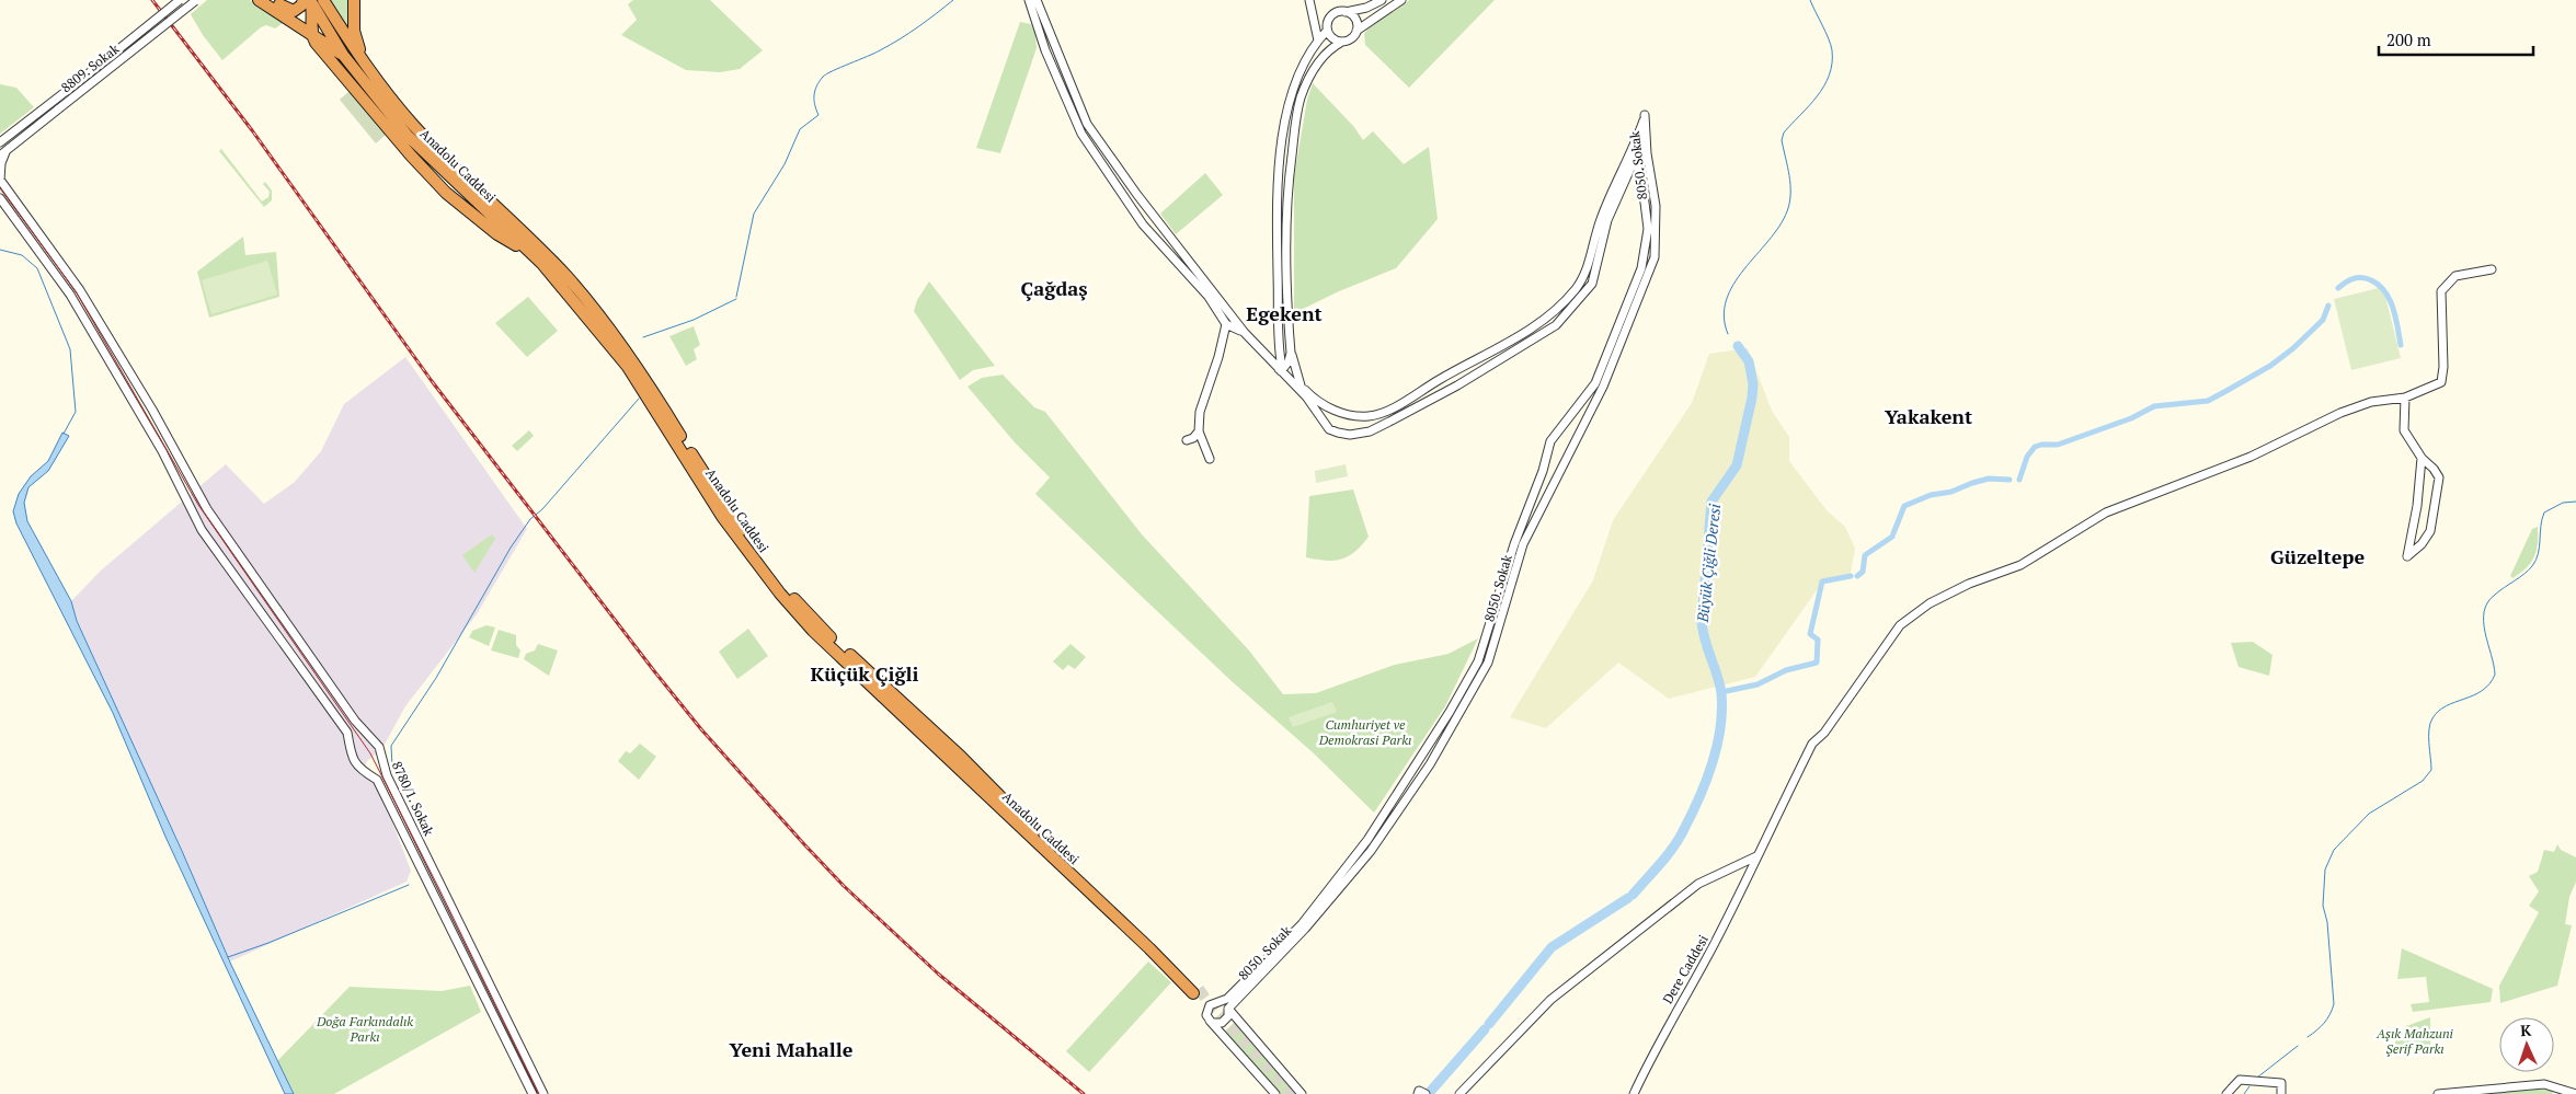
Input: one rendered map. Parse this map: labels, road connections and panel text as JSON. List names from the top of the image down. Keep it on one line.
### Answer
{"streets":{"highway":["Anadolu Caddesi"],"street":["8809. Sokak","8050. Sokak","8780/1. Sokak","Dere Caddesi"]},"districts":["Çağdaş","Egekent","Yakakent","Güzeltepe","Küçük Çiğli","Yeni Mahalle"],"water":["Büyük Çiğli Deresi"],"parks":["Cumhuriyet ve Demokrasi Parkı","Doğa Farkındalık Parkı","Aşık Mahzuni Şerif Parkı"],"scale_bar":"200 m","north":"top"}
